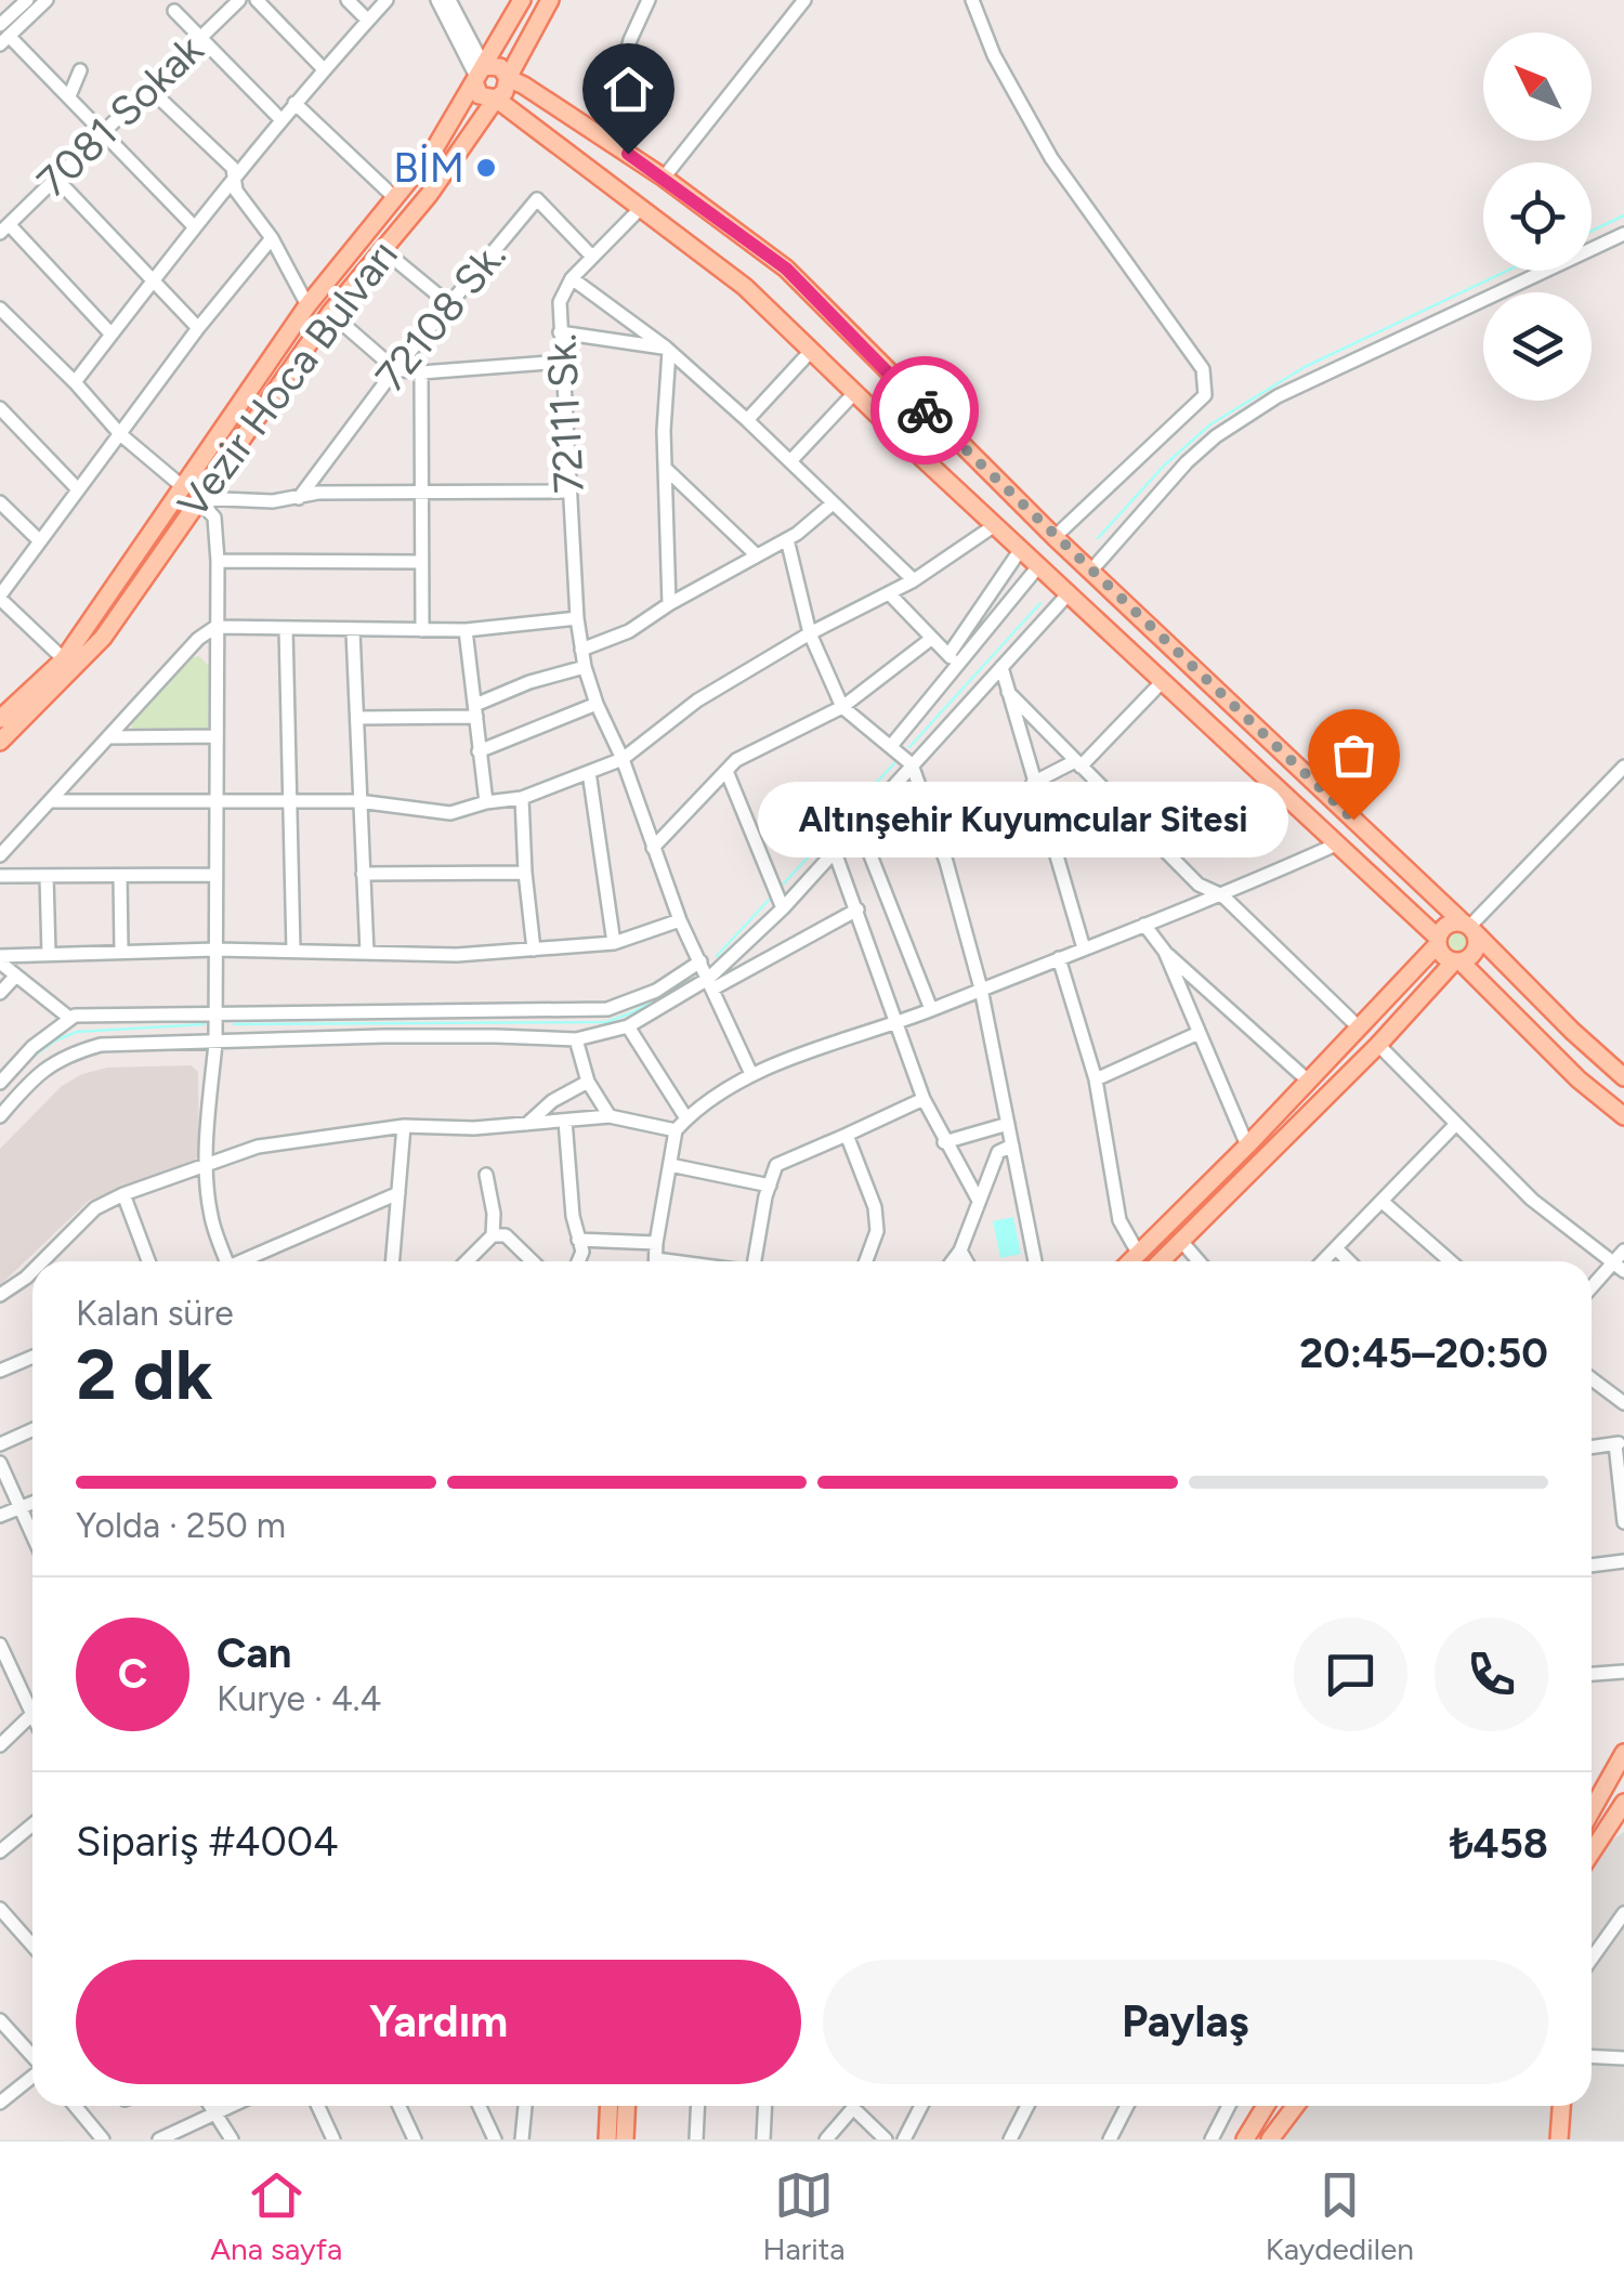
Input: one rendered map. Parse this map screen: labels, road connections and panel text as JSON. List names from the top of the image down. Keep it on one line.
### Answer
{"streets":{"main road":["Vezir Hoca Bulvarı"],"street":["7081 Sokak","72108 Sk.","72111 Sk."]},"crossings":[["72108 Sk.","72111 Sk."]],"places":["BİM","Altınşehir Kuyumcular Sitesi"],"north":"top left","page":{"bubble":"Altınşehir Kuyumcular Sitesi","heading":["2 dk","Kalan süre","20:45–20:50"],"panel":["Can","Kurye · 4.4","Sipariş #4004","₺458"],"bar":"Yolda · 250 m","round":"C","buttons":["Yardım","Paylaş"],"tabs":["Ana sayfa","Harita","Kaydedilen"]}}
